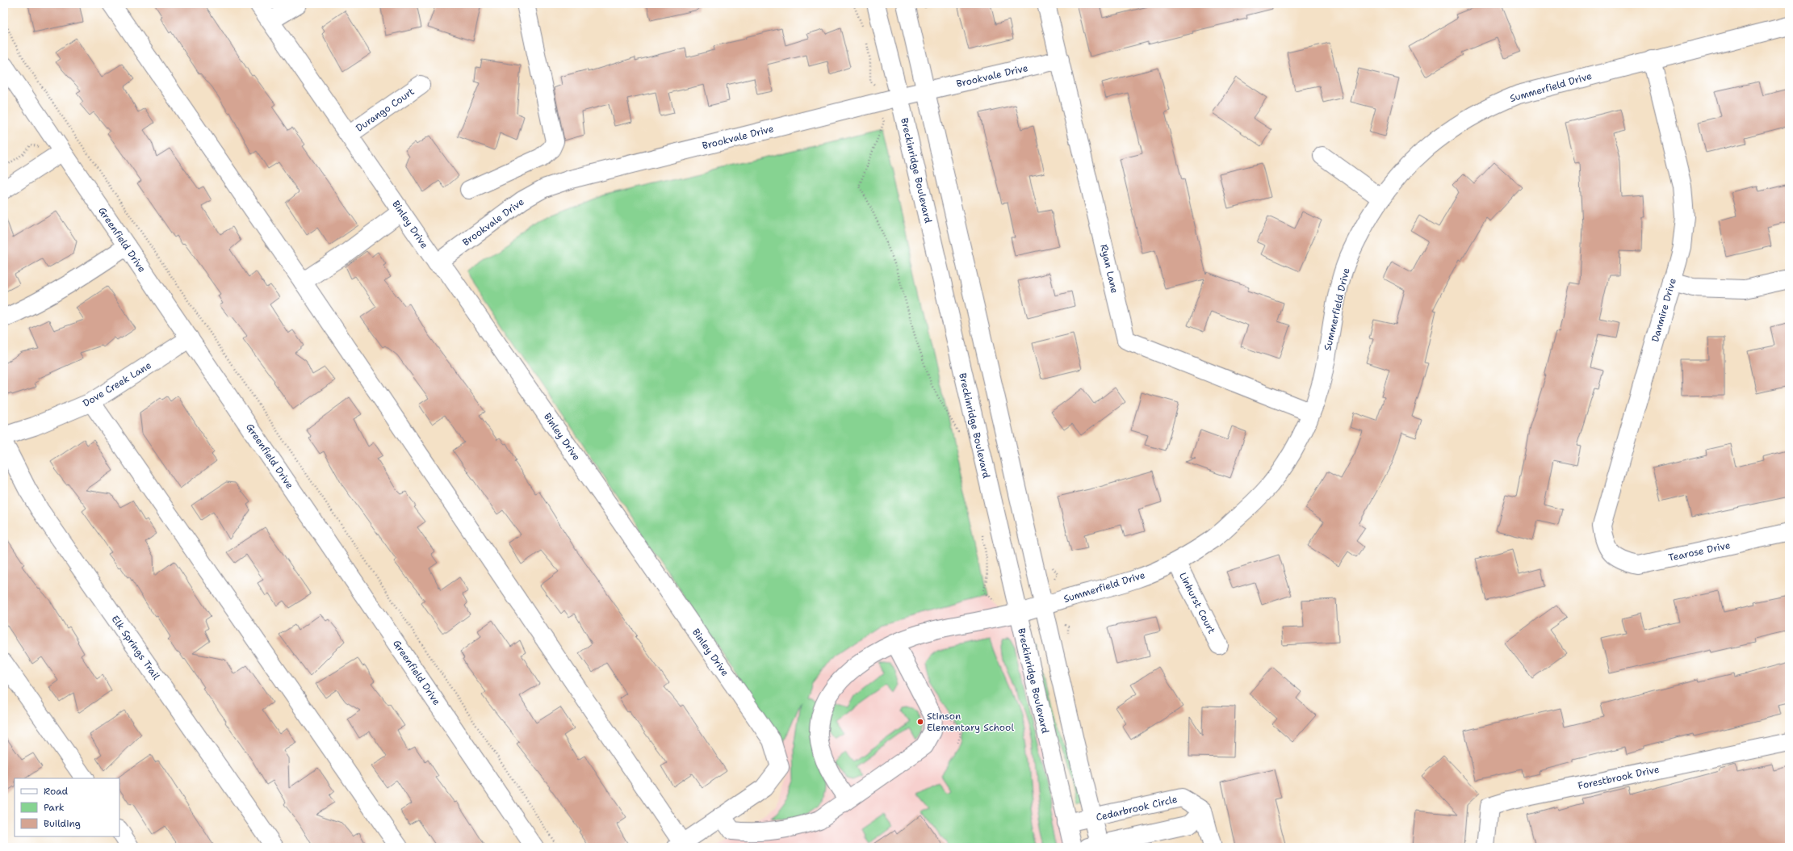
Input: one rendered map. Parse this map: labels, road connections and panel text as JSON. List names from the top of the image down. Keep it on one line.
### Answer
{"streets":{"street":["Brookvale Drive","Summerfield Drive","Durango Court","Breckinridge Boulevard","Binley Drive","Greenfield Drive","Ryan Lane","Danmire Drive","Dove Creek Lane","Tearose Drive","Linhurst Court","Elk Springs Trail","Forestbrook Drive","Cedarbrook Circle"]},"crossings":[["Brookvale Drive","Breckinridge Boulevard"],["Brookvale Drive","Binley Drive"],["Brookvale Drive","Ryan Lane"],["Summerfield Drive","Breckinridge Boulevard"],["Summerfield Drive","Ryan Lane"],["Summerfield Drive","Danmire Drive"],["Summerfield Drive","Linhurst Court"],["Durango Court","Binley Drive"],["Breckinridge Boulevard","Cedarbrook Circle"],["Greenfield Drive","Dove Creek Lane"],["Danmire Drive","Tearose Drive"]],"places":["Stinson Elementary School"],"legend":["Road","Park","Building"]}
